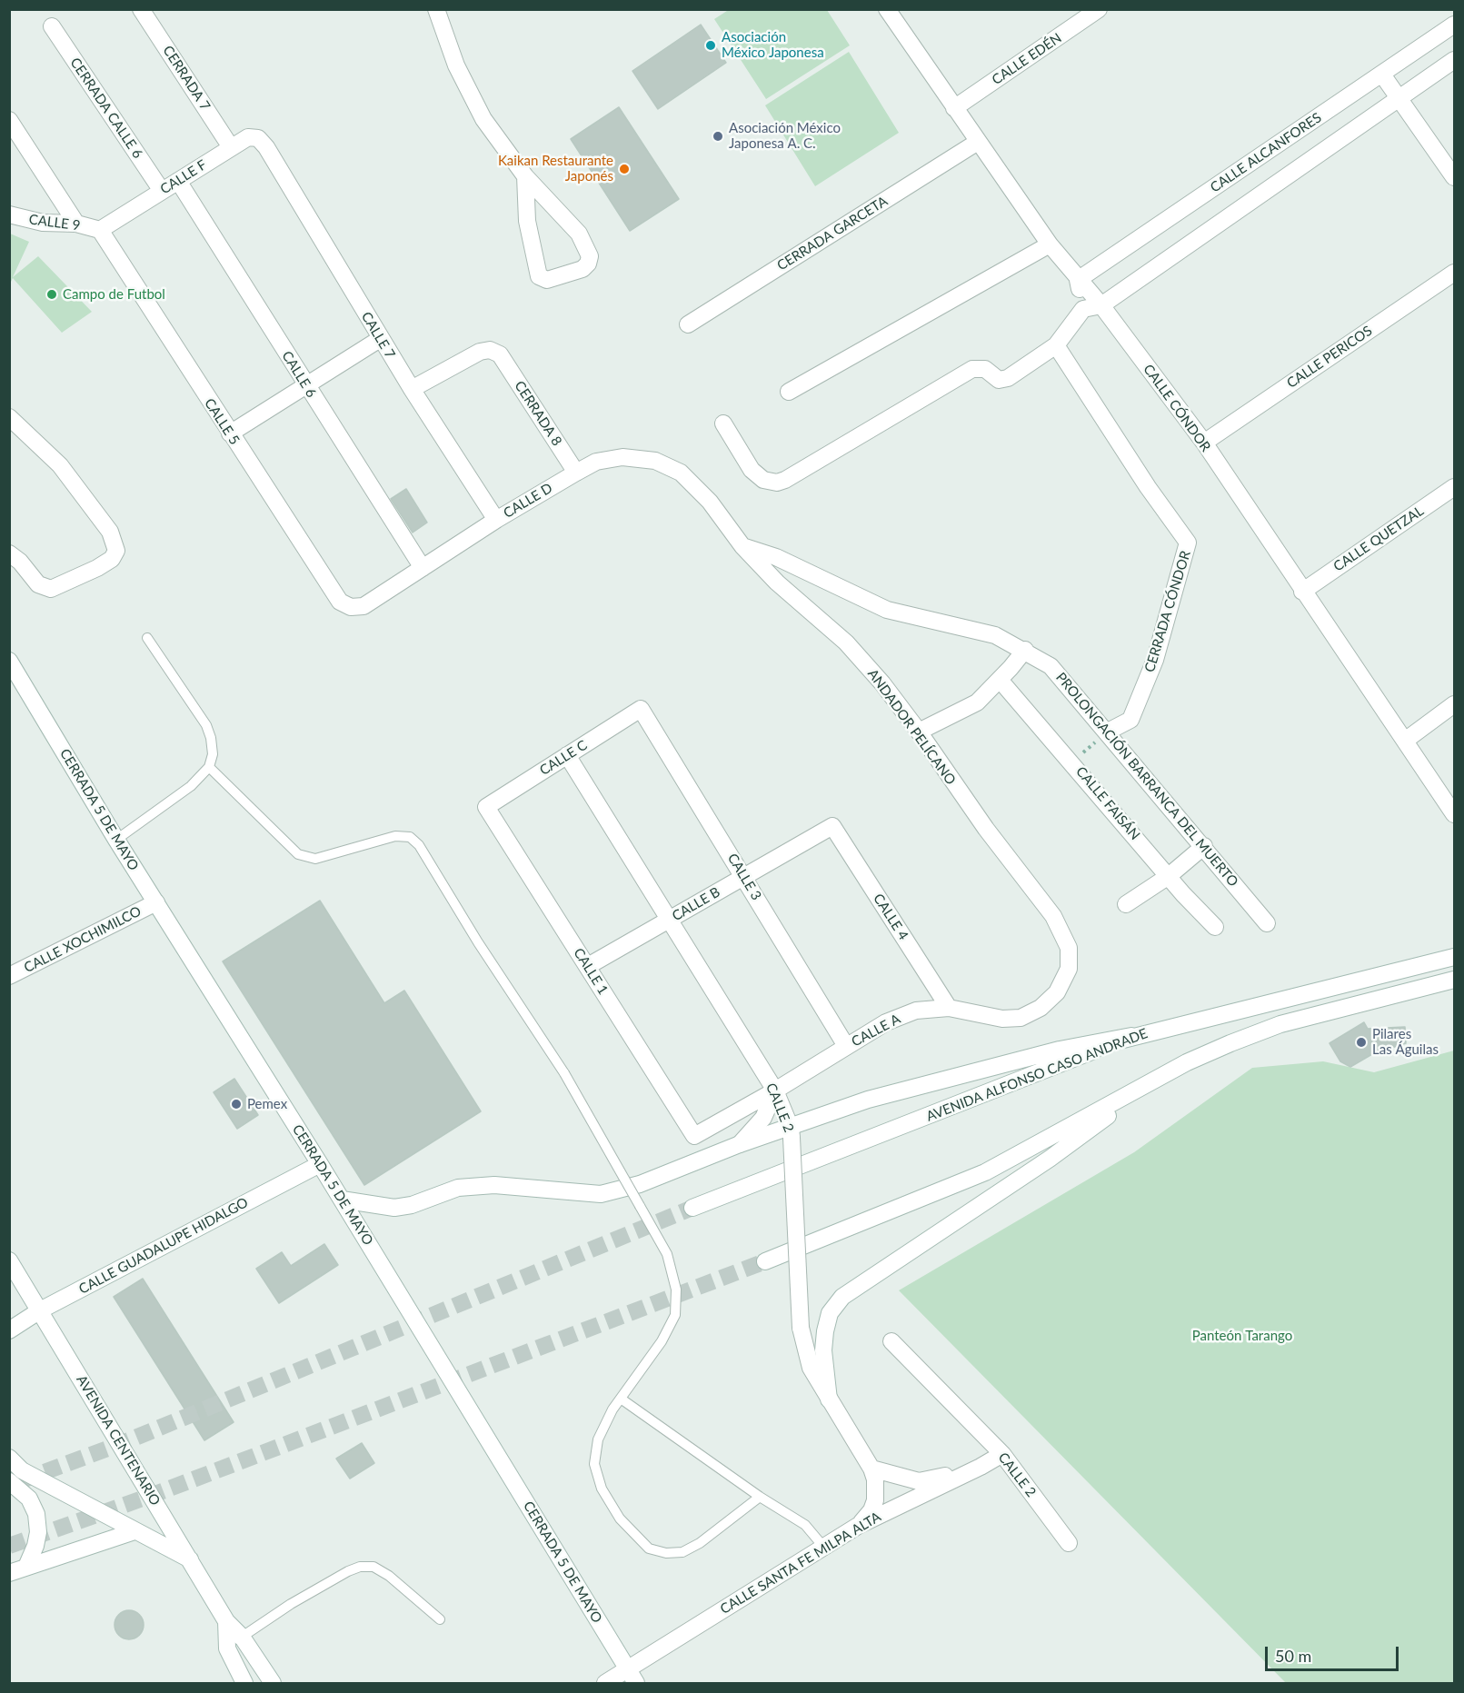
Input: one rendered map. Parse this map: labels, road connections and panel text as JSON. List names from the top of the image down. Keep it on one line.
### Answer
{"streets":{"street":["CALLE EDÉN","CERRADA 7","CERRADA CALLE 6","CALLE ALCANFORES","CALLE F","CALLE 9","CERRADA GARCETA","CALLE 7","CALLE PERICOS","CALLE 6","CALLE CÓNDOR","CERRADA 8","CALLE 5","CALLE D","CALLE QUETZAL","CERRADA CÓNDOR","ANDADOR PELÍCANO","CALLE C","PROLONGACIÓN BARRANCA DEL MUERTO","CALLE FAISÁN","CERRADA 5 DE MAYO","CALLE 3","CALLE B","CALLE 4","CALLE XOCHIMILCO","CALLE 1","CALLE A","AVENIDA ALFONSO CASO ANDRADE","CALLE 2","CALLE GUADALUPE HIDALGO","AVENIDA CENTENARIO","CALLE SANTA FE MILPA ALTA"]},"crossings":[["CALLE EDÉN","CALLE CÓNDOR"],["CERRADA 7","CALLE F"],["CERRADA CALLE 6","CALLE F"],["CALLE ALCANFORES","CALLE CÓNDOR"],["CALLE F","CALLE 9"],["CALLE F","CALLE 7"],["CALLE F","CALLE 6"],["CALLE F","CALLE 5"],["CALLE 9","CALLE 5"],["CERRADA GARCETA","CALLE CÓNDOR"],["CALLE 7","CERRADA 8"],["CALLE 7","CALLE D"],["CALLE PERICOS","CALLE CÓNDOR"],["CALLE 6","CALLE D"],["CALLE CÓNDOR","CALLE QUETZAL"],["CERRADA 8","CALLE D"],["CALLE 5","CALLE D"],["CALLE D","ANDADOR PELÍCANO"],["CERRADA CÓNDOR","PROLONGACIÓN BARRANCA DEL MUERTO"],["ANDADOR PELÍCANO","PROLONGACIÓN BARRANCA DEL MUERTO"],["ANDADOR PELÍCANO","CALLE A"],["CALLE C","CALLE 3"],["CALLE C","CALLE 1"],["CALLE C","CALLE 2"],["CERRADA 5 DE MAYO","CALLE XOCHIMILCO"],["CERRADA 5 DE MAYO","CALLE GUADALUPE HIDALGO"],["CERRADA 5 DE MAYO","CALLE SANTA FE MILPA ALTA"],["CALLE 3","CALLE B"],["CALLE 3","CALLE A"],["CALLE B","CALLE 4"],["CALLE B","CALLE 1"],["CALLE B","CALLE 2"],["CALLE 4","CALLE A"],["CALLE 1","CALLE A"],["CALLE A","CALLE 2"],["CALLE 2","CALLE SANTA FE MILPA ALTA"],["CALLE GUADALUPE HIDALGO","AVENIDA CENTENARIO"]],"parks":["Panteón Tarango"],"places":["Asociación México Japonesa","Asociación México Japonesa A. C.","Kaikan Restaurante Japonés","Campo de Futbol","Pilares Las Águilas","Pemex"],"scale_bar":"50 m"}
